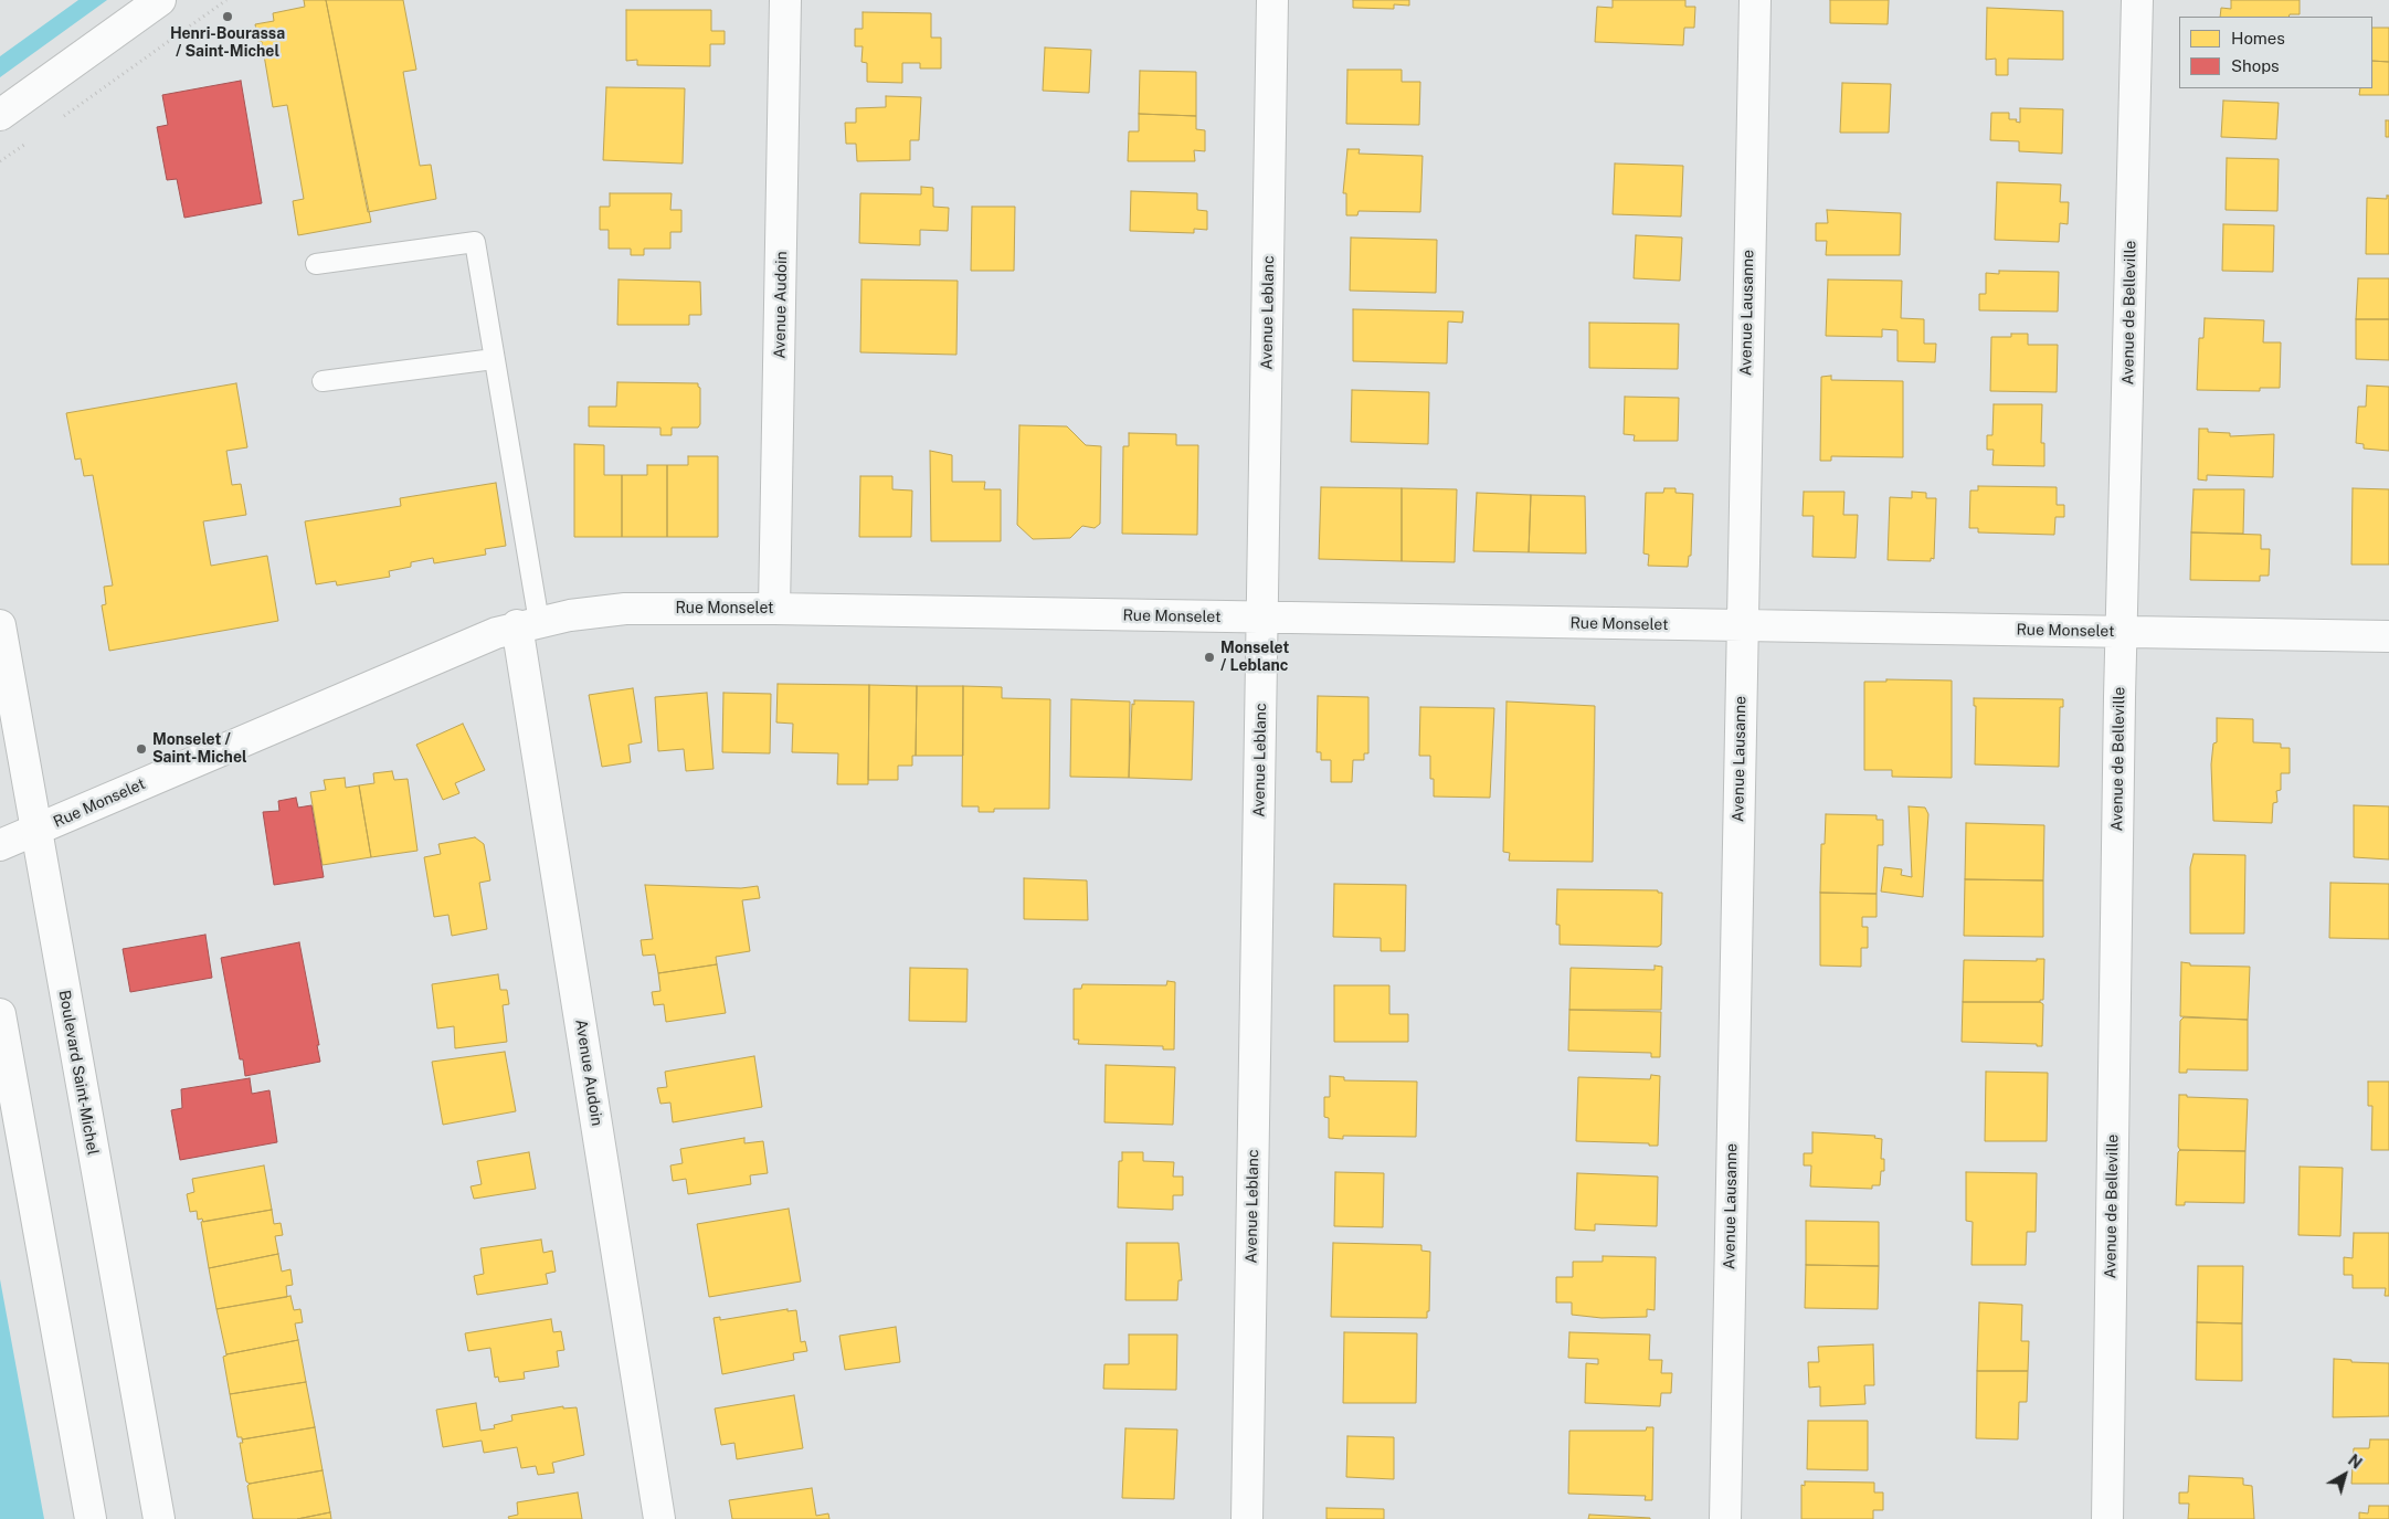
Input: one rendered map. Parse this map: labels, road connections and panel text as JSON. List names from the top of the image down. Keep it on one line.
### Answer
{"streets":{"street":["Avenue Audoin","Avenue Leblanc","Avenue Lausanne","Avenue de Belleville","Rue Monselet","Boulevard Saint-Michel"]},"crossings":[["Avenue Audoin","Rue Monselet"],["Avenue Leblanc","Rue Monselet"],["Avenue Lausanne","Rue Monselet"],["Avenue de Belleville","Rue Monselet"],["Rue Monselet","Boulevard Saint-Michel"]],"places":["Henri-Bourassa / Saint-Michel","Monselet / Leblanc","Monselet / Saint-Michel"],"legend":["Homes","Shops"],"north":"top right"}
